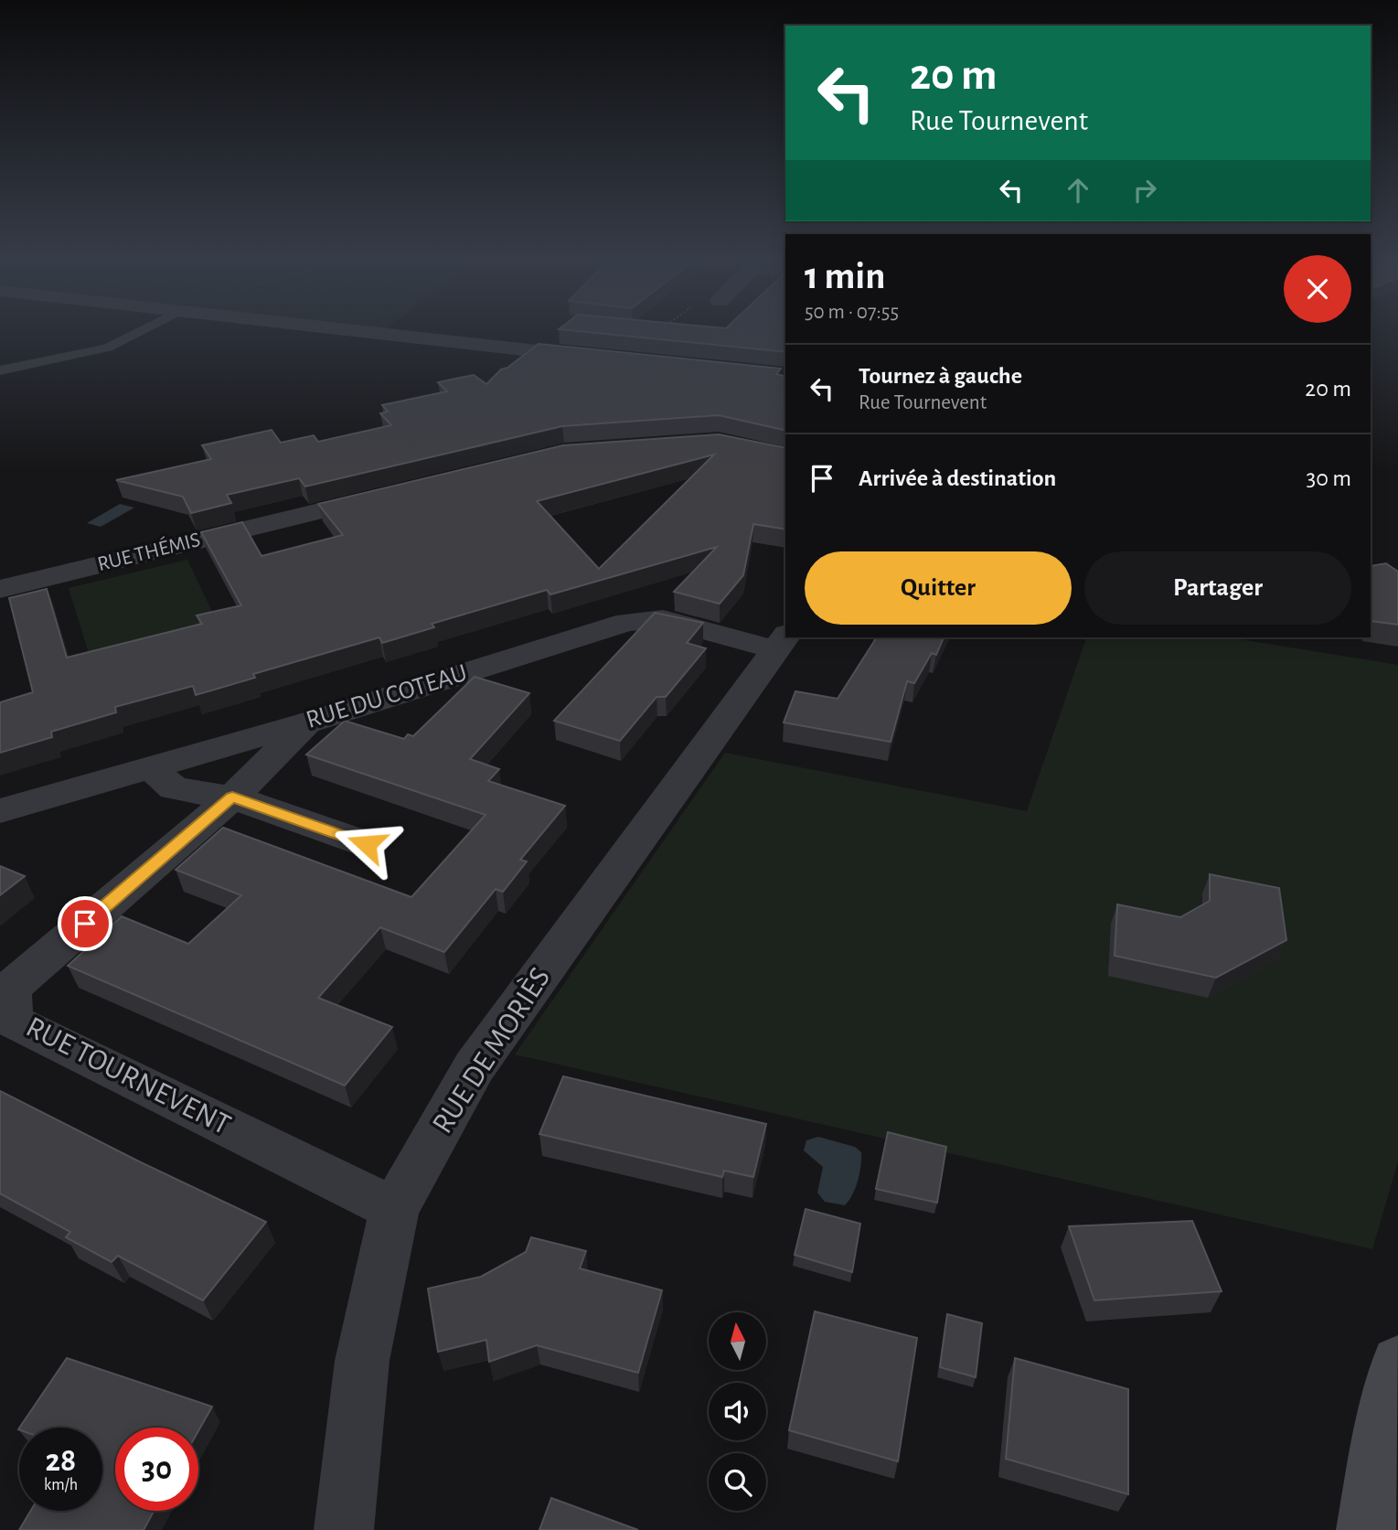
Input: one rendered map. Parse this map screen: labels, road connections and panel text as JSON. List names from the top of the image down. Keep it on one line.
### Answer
{"streets":{"street":["RUE THÉMIS","RUE DU COTEAU","RUE DE MORIÈS","RUE TOURNEVENT"]},"crossings":[["RUE DU COTEAU","RUE DE MORIÈS"],["RUE DU COTEAU","RUE TOURNEVENT"],["RUE DE MORIÈS","RUE TOURNEVENT"]],"north":"top","page":{"turn":["20 m","Rue Tournevent"],"heading":["1 min","50 m · 07:55"],"list":[{"name":"Tournez à gauche","note":"Rue Tournevent","value":"20 m"},{"name":"Arrivée à destination","value":"30 m"}],"buttons":["Quitter","Partager"],"speed":"28 km/h","limit":"30"}}
